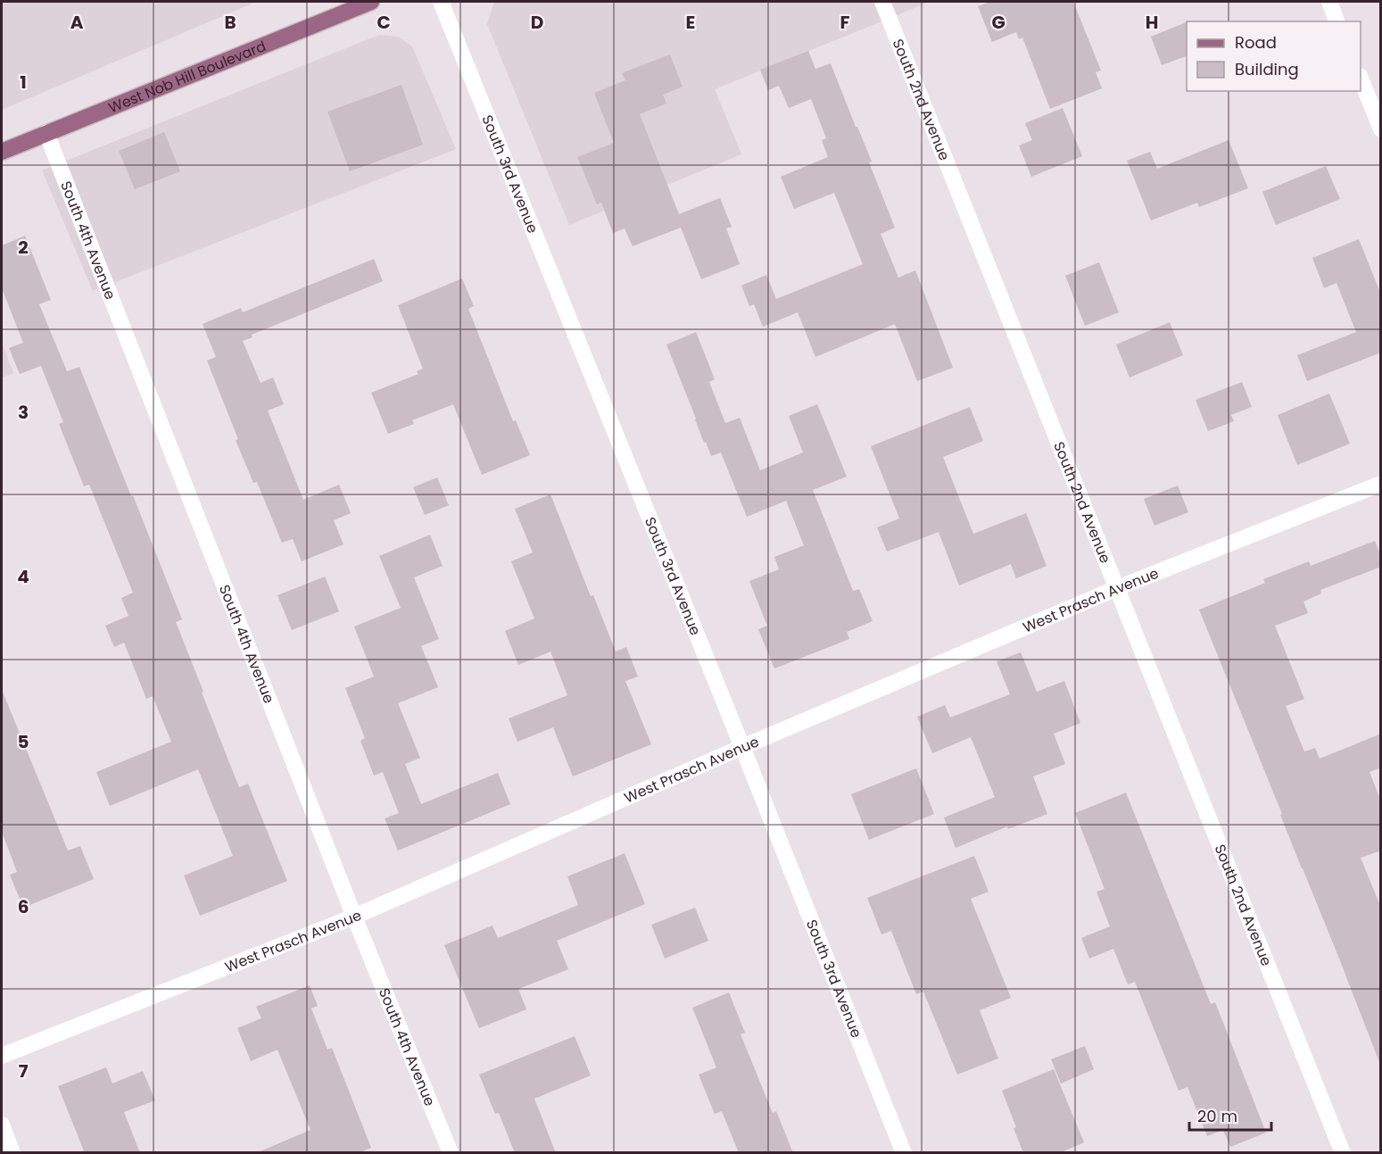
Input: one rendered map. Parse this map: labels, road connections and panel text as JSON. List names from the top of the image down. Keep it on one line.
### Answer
{"streets":{"main road":["West Nob Hill Boulevard"],"street":["South 2nd Avenue","South 3rd Avenue","South 4th Avenue","West Prasch Avenue"]},"crossings":[["West Nob Hill Boulevard","South 4th Avenue"],["South 2nd Avenue","West Prasch Avenue"],["South 3rd Avenue","West Prasch Avenue"],["South 4th Avenue","West Prasch Avenue"]],"legend":["Road","Building"],"scale_bar":"20 m","grid":{"columns":["A","B","C","D","E","F","G","H"],"rows":["1","2","3","4","5","6","7"]}}
